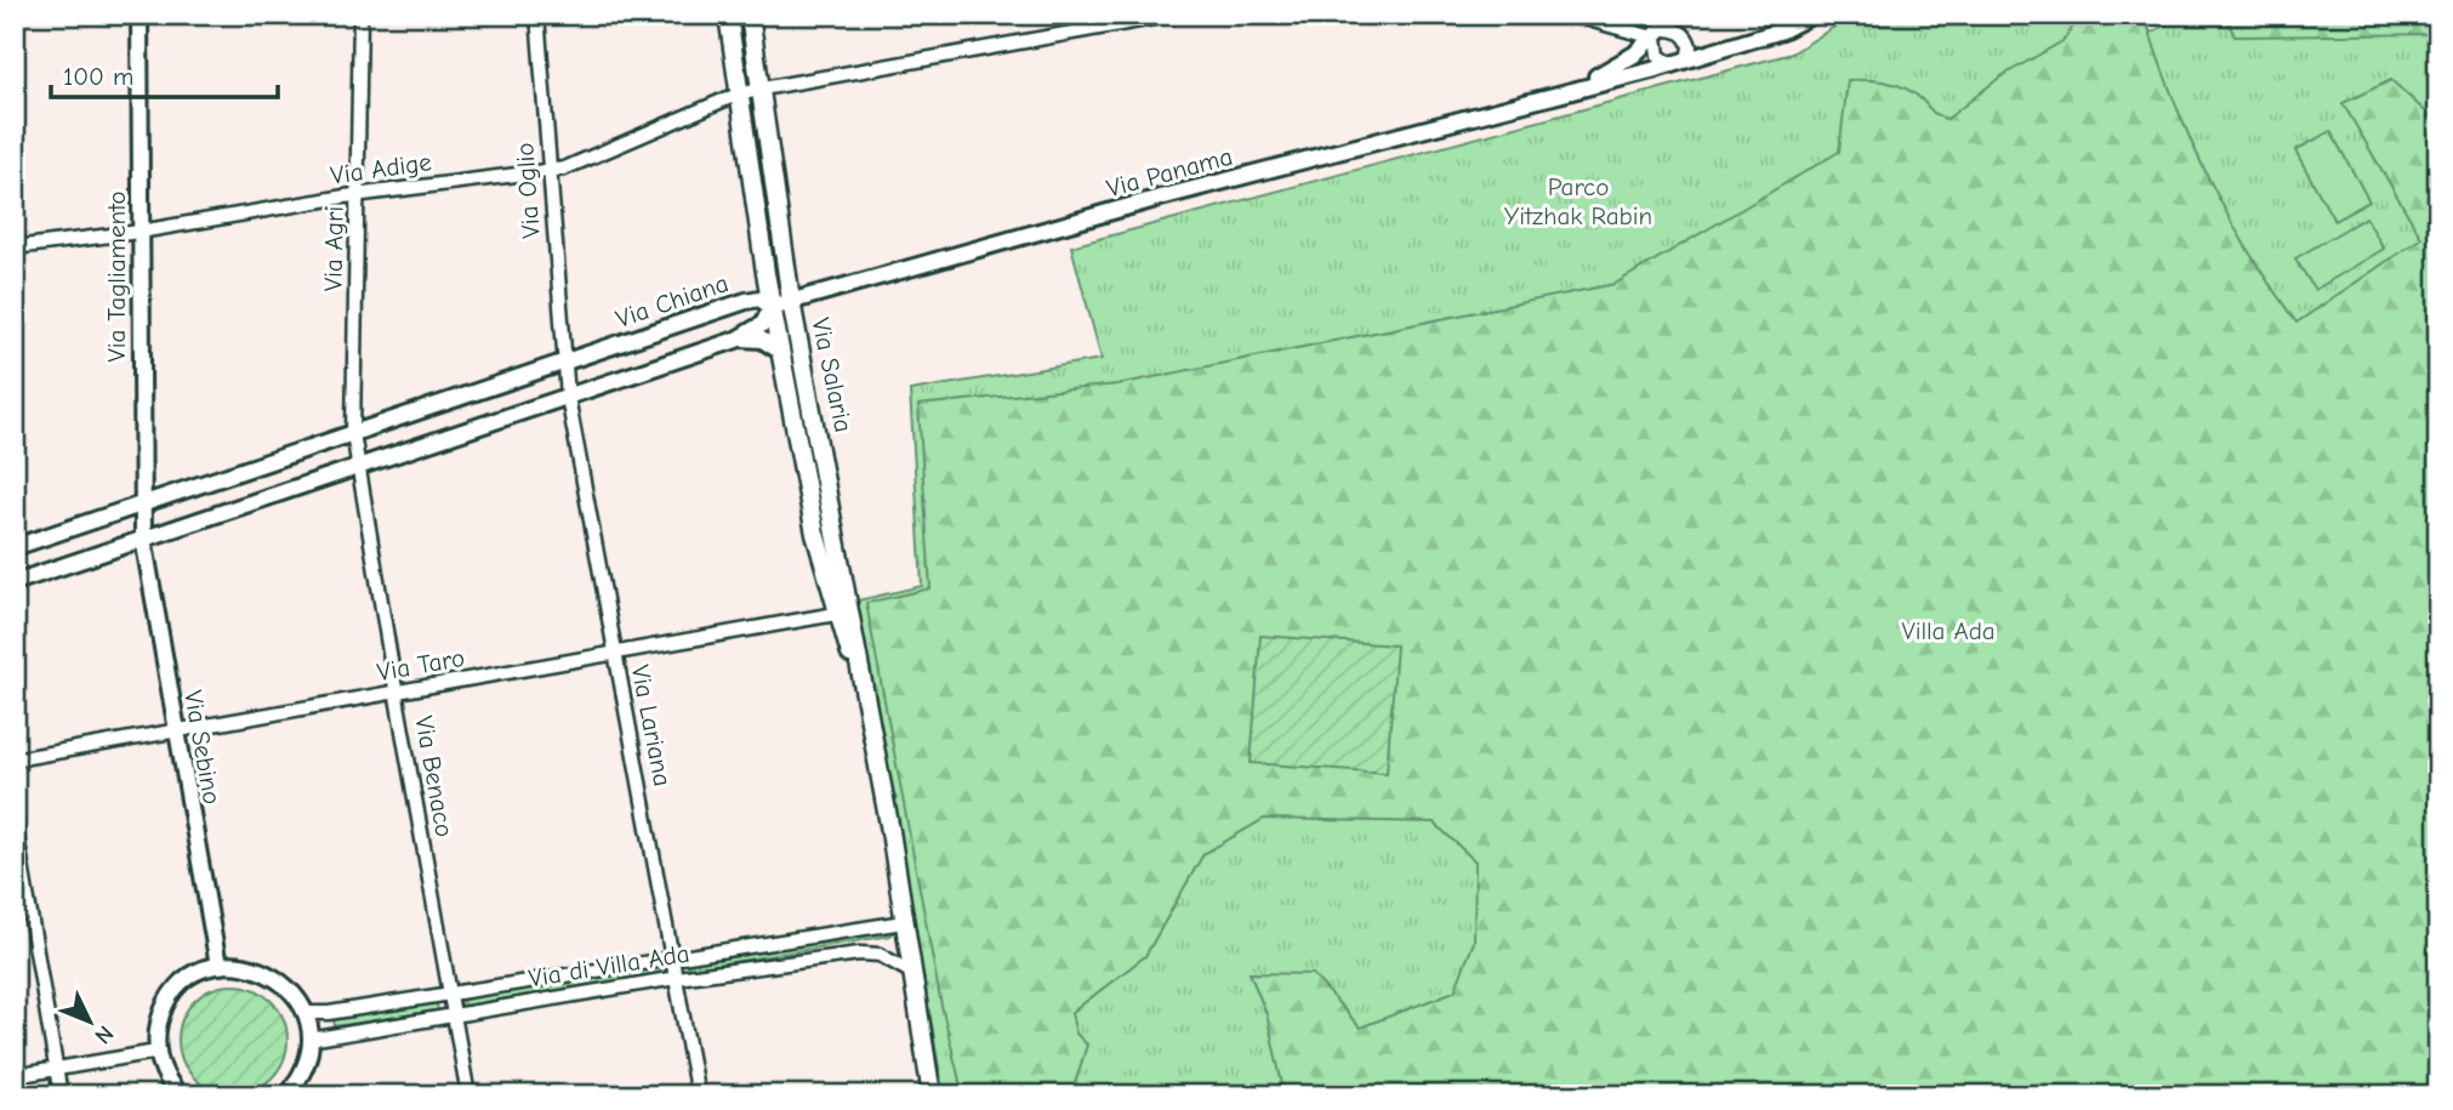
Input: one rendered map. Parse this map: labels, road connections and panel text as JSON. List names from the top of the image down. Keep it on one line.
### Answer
{"streets":{"main road":["Via Salaria"],"street":["Via Adige","Via Panama","Via Oglio","Via Agri","Via Tagliamento","Via Chiana","Via Taro","Via Lariana","Via Sebino","Via Benaco","Via di Villa Ada"]},"crossings":[["Via Adige","Via Oglio"],["Via Adige","Via Agri"],["Via Adige","Via Tagliamento"],["Via Adige","Via Salaria"],["Via Panama","Via Chiana"],["Via Panama","Via Salaria"],["Via Oglio","Via Chiana"],["Via Oglio","Via Lariana"],["Via Agri","Via Chiana"],["Via Tagliamento","Via Chiana"],["Via Tagliamento","Via Sebino"],["Via Chiana","Via Salaria"],["Via Chiana","Via Lariana"],["Via Salaria","Via Taro"],["Via Salaria","Via di Villa Ada"],["Via Taro","Via Lariana"],["Via Taro","Via Sebino"],["Via Taro","Via Benaco"],["Via Lariana","Via di Villa Ada"],["Via Benaco","Via di Villa Ada"]],"parks":["Parco Yitzhak Rabin","Villa Ada"],"scale_bar":"100 m","north":"bottom right"}
